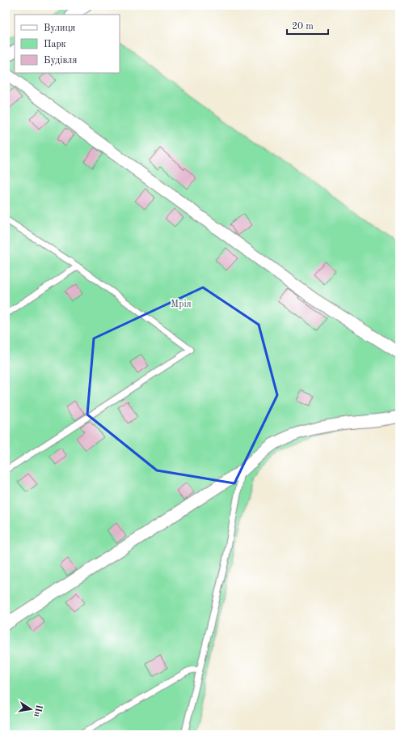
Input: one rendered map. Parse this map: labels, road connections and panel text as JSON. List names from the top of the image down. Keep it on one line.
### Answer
{"parks":["Мрія"],"legend":["Вулиця","Парк","Будівля"],"scale_bar":"20 m","north":"right"}
